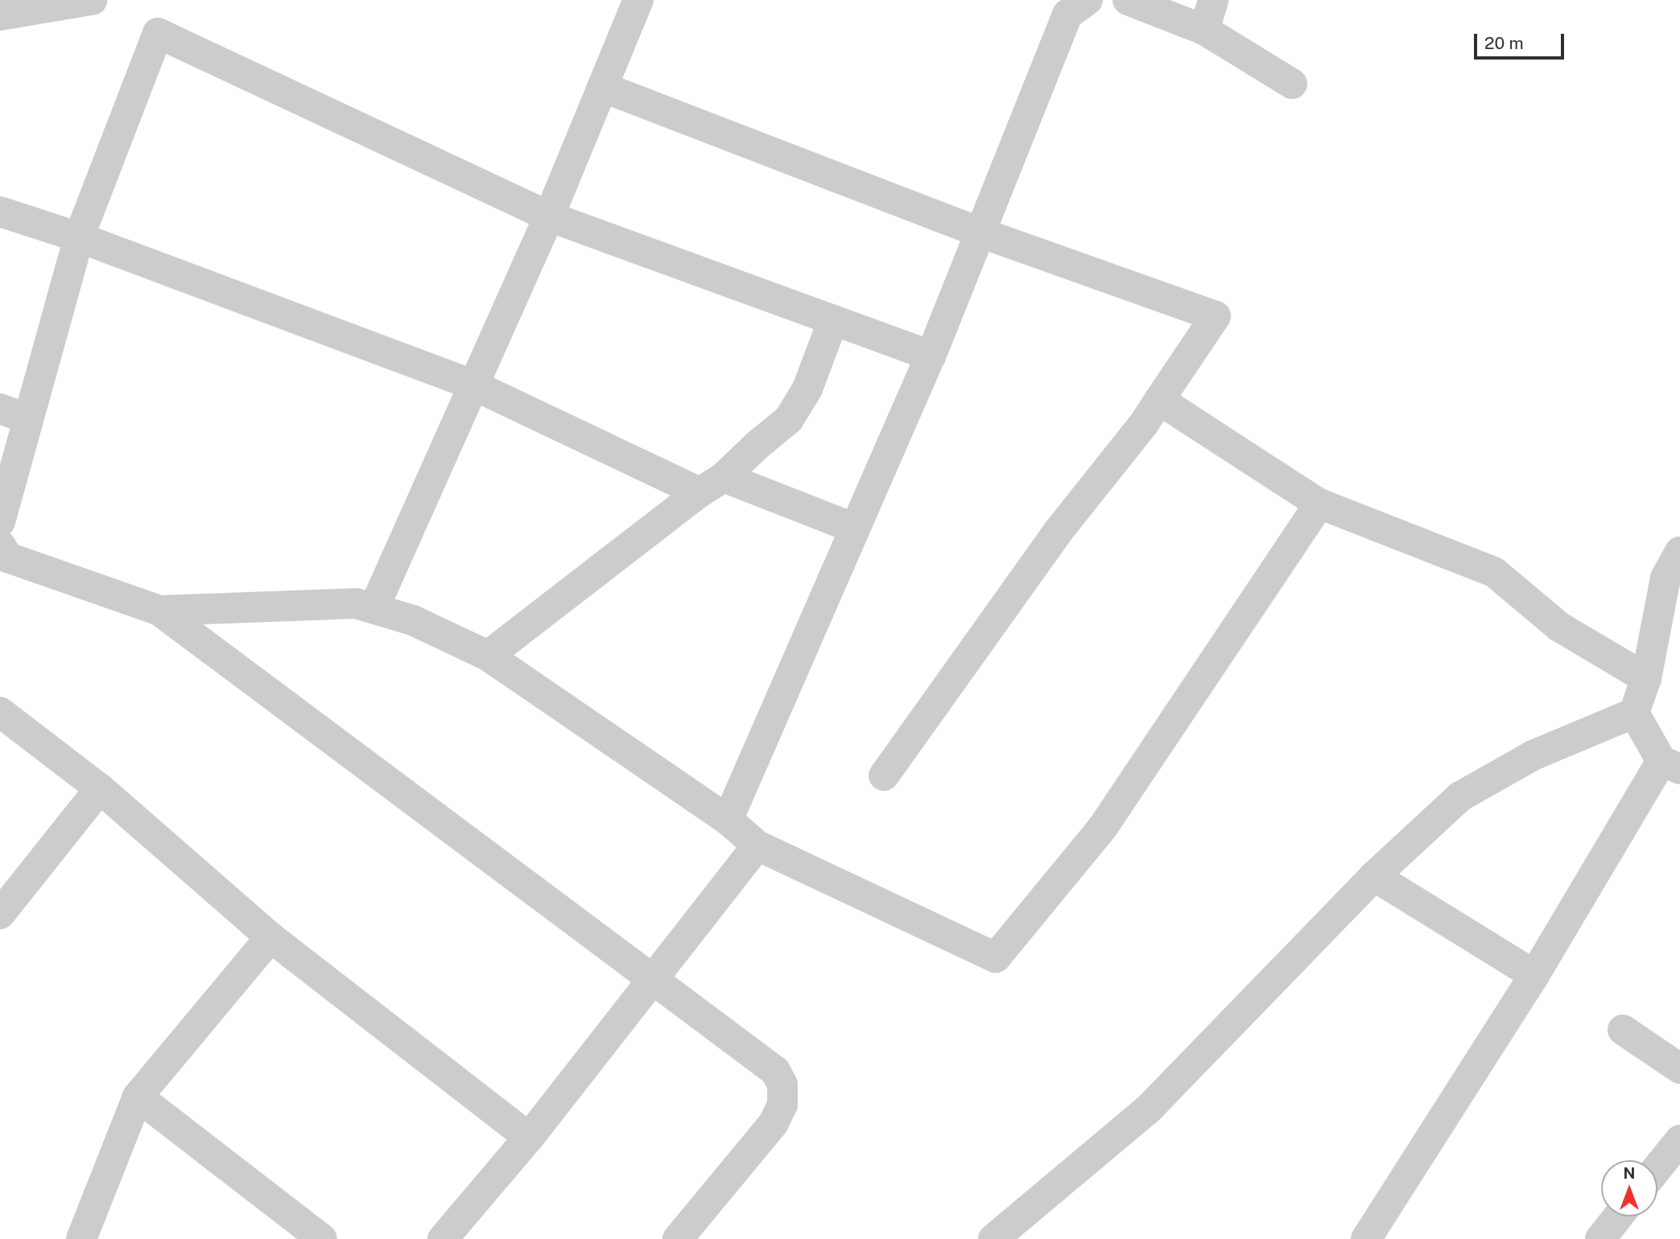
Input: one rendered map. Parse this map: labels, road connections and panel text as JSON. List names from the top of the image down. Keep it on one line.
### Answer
{"scale_bar":"20 m","north":"top"}
